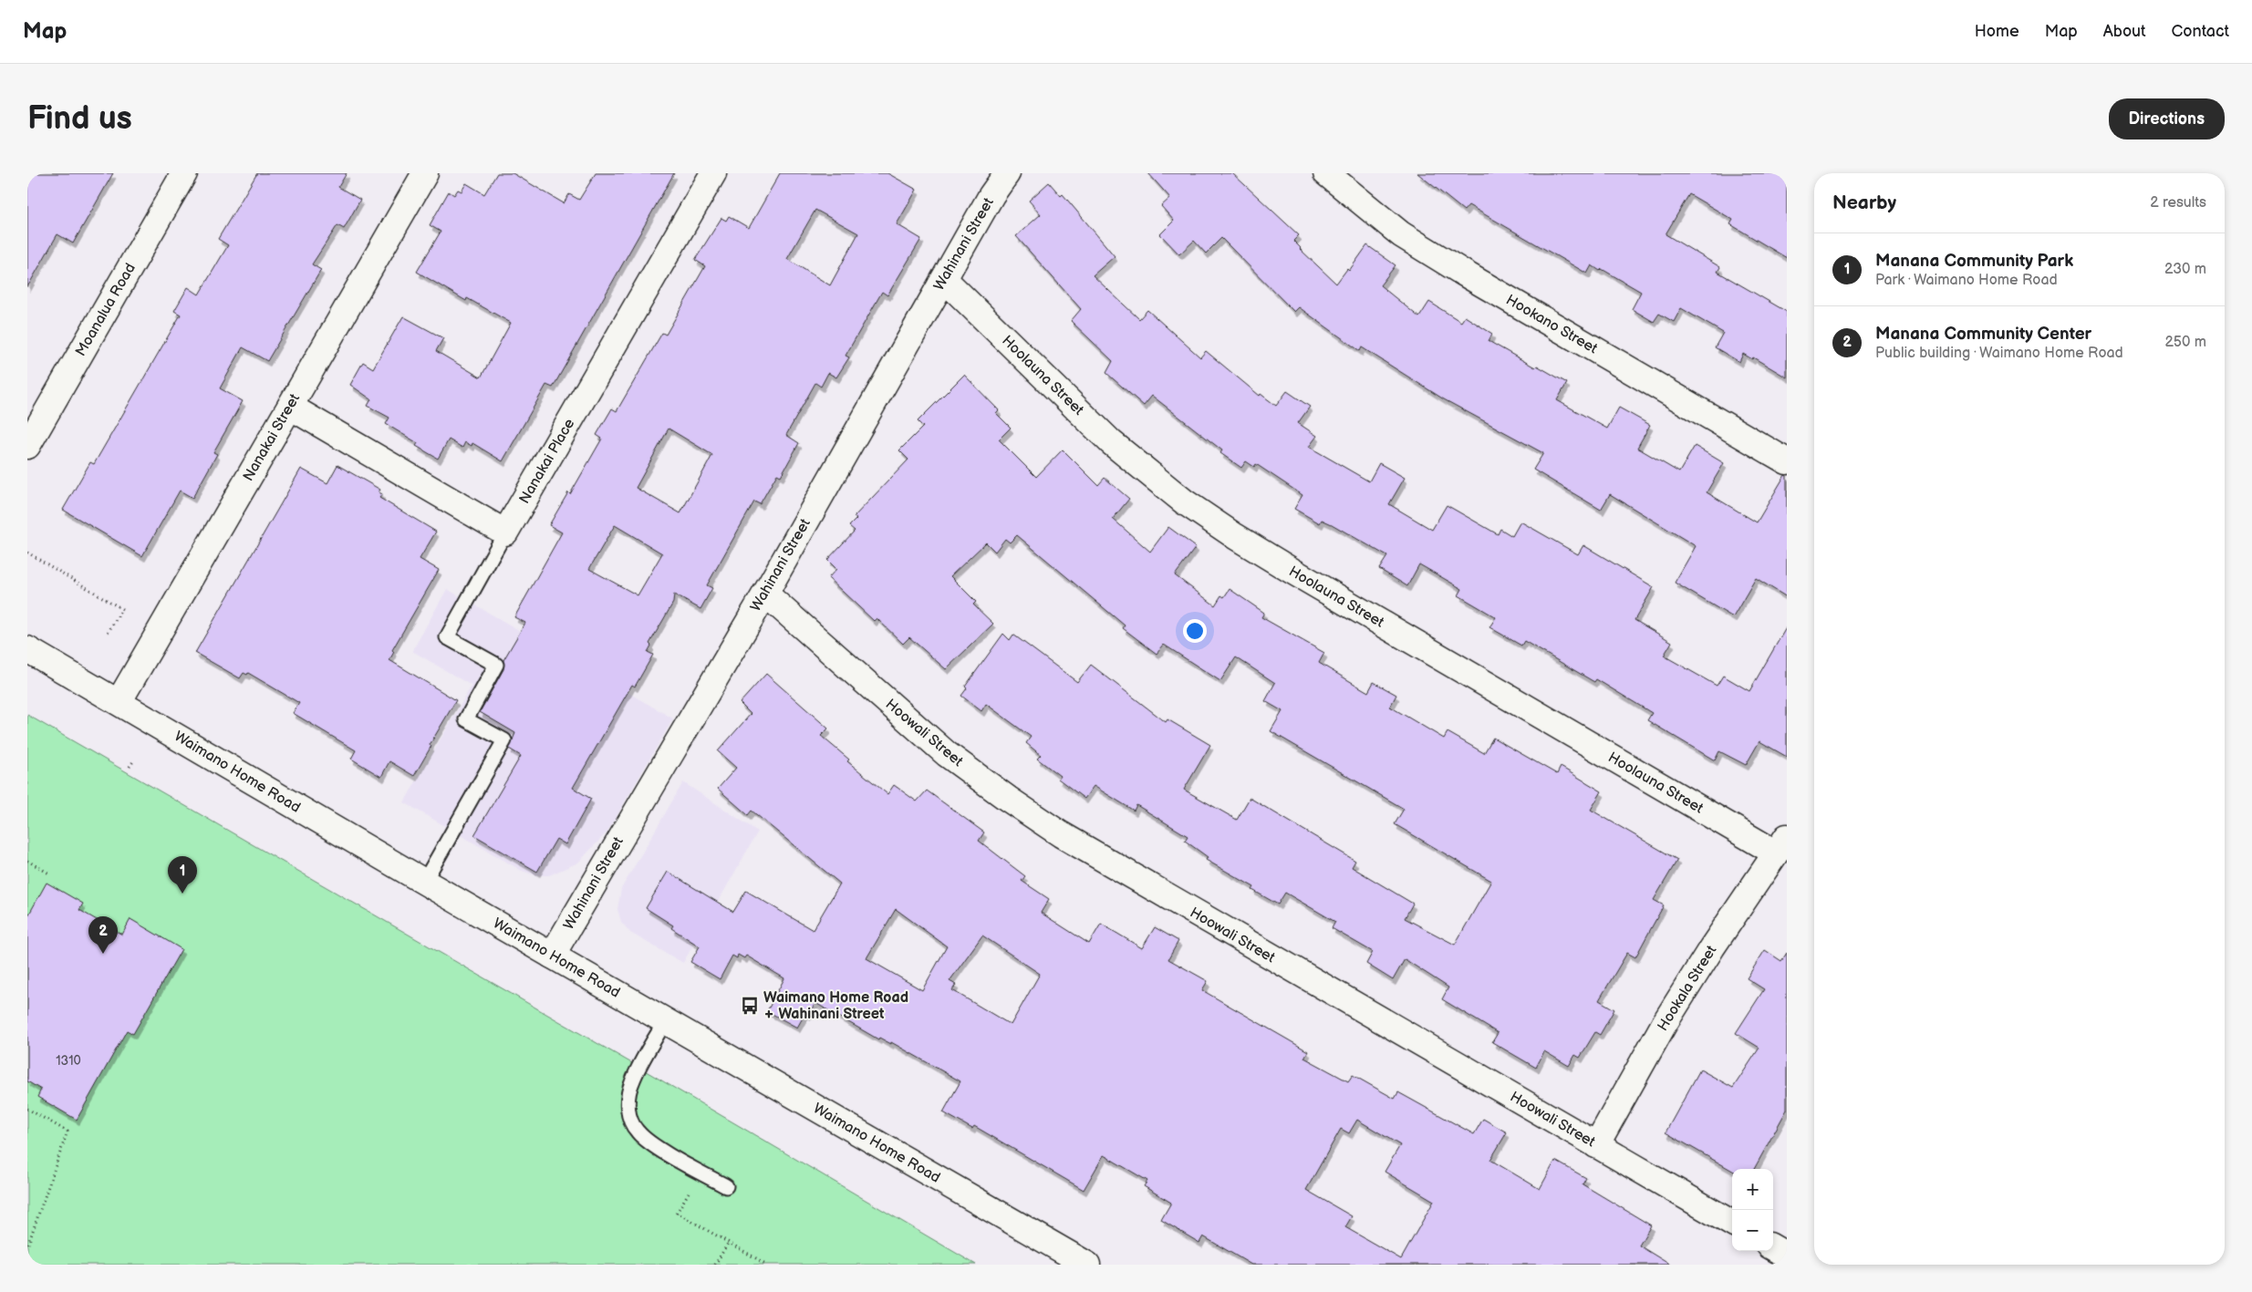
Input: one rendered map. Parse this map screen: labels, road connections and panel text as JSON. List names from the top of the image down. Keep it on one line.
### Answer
{"streets":{"street":["Wahinani Street","Moanalua Road","Hookano Street","Hoolauna Street","Nanakai Street","Nanakai Place","Hoowali Street","Waimano Home Road","Hookala Street"]},"crossings":[["Wahinani Street","Hoolauna Street"],["Wahinani Street","Hoowali Street"],["Wahinani Street","Waimano Home Road"],["Hoolauna Street","Hookala Street"],["Nanakai Street","Waimano Home Road"],["Hoowali Street","Hookala Street"]],"places":{"bus stop":["Waimano Home Road + Wahinani Street"]},"house_numbers":["1310"],"page":{"header":"Map","nav":["Home","Map","About","Contact"],"buttons":"Directions","title":"Find us","heading":["Nearby","2 results"],"list":[{"mark":"1","name":"Manana Community Park","note":"Park · Waimano Home Road","value":"230 m"},{"mark":"2","name":"Manana Community Center","note":"Public building · Waimano Home Road","value":"250 m"}],"pins":["1","2"],"map_buttons":["+","−"]}}
